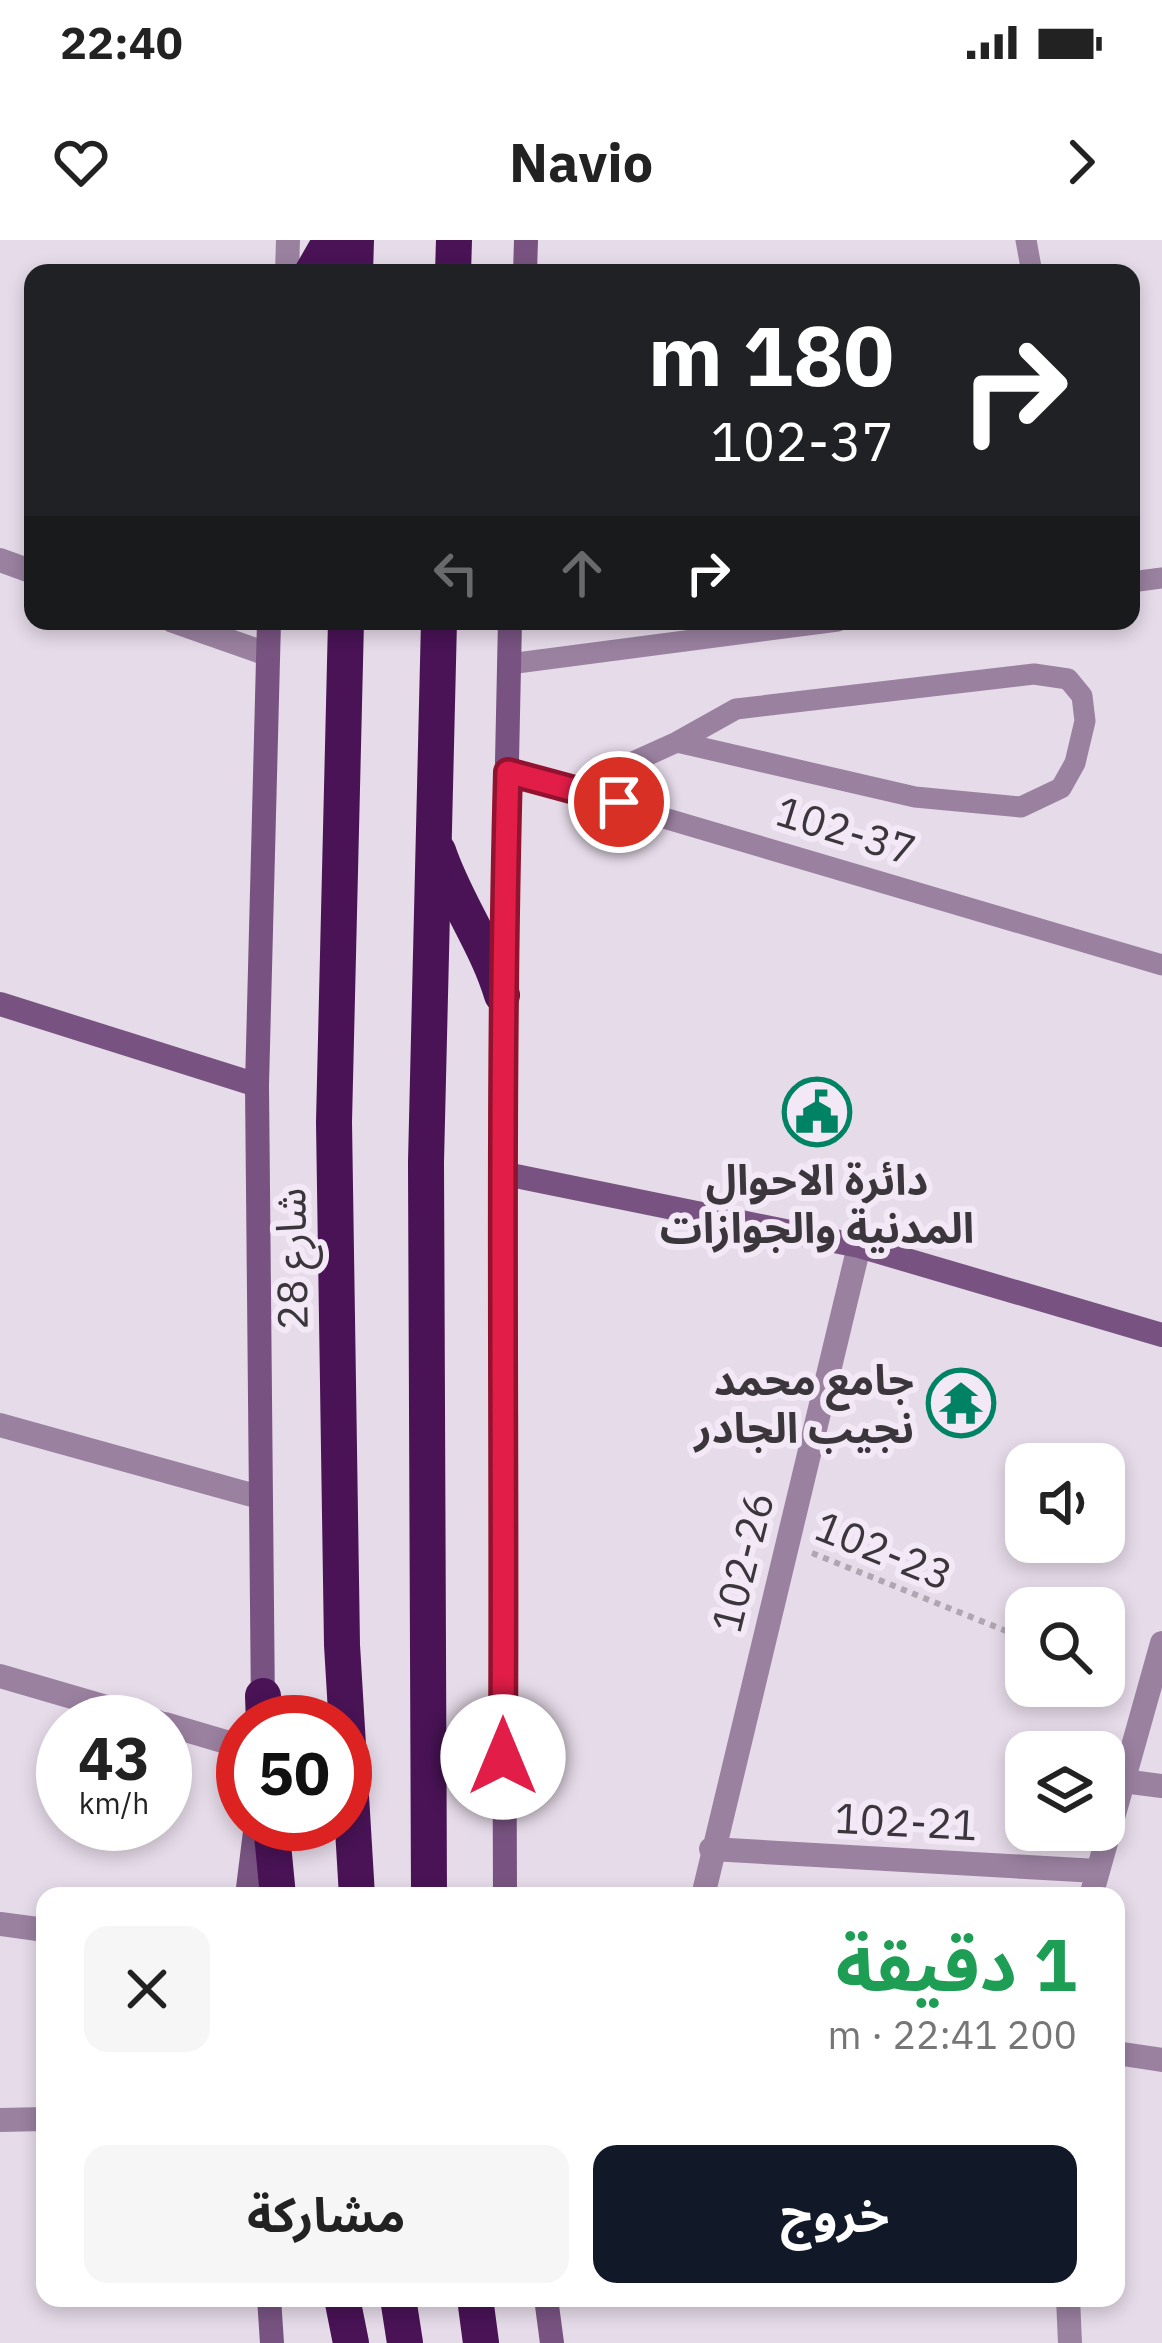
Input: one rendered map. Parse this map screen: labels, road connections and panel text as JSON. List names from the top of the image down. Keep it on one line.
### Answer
{"streets":{"highway":["شارع 28"],"street":["102-26","102-21"],"lane":["102-37"],"path":["102-23"]},"crossings":[["102-23","102-26"],["102-26","102-21"]],"places":{"public building":["دائرة الاحوال المدنية والجوازات"],"temple":["جامع محمد نجيب الجادر"]},"page":{"status":"22:40","header":"Navio","turn":["180 m","102-37"],"speed":"43 km/h","limit":"50","heading":["1 دقيقة","200 m · 22:41"],"buttons":["خروج","مشاركة"]}}
